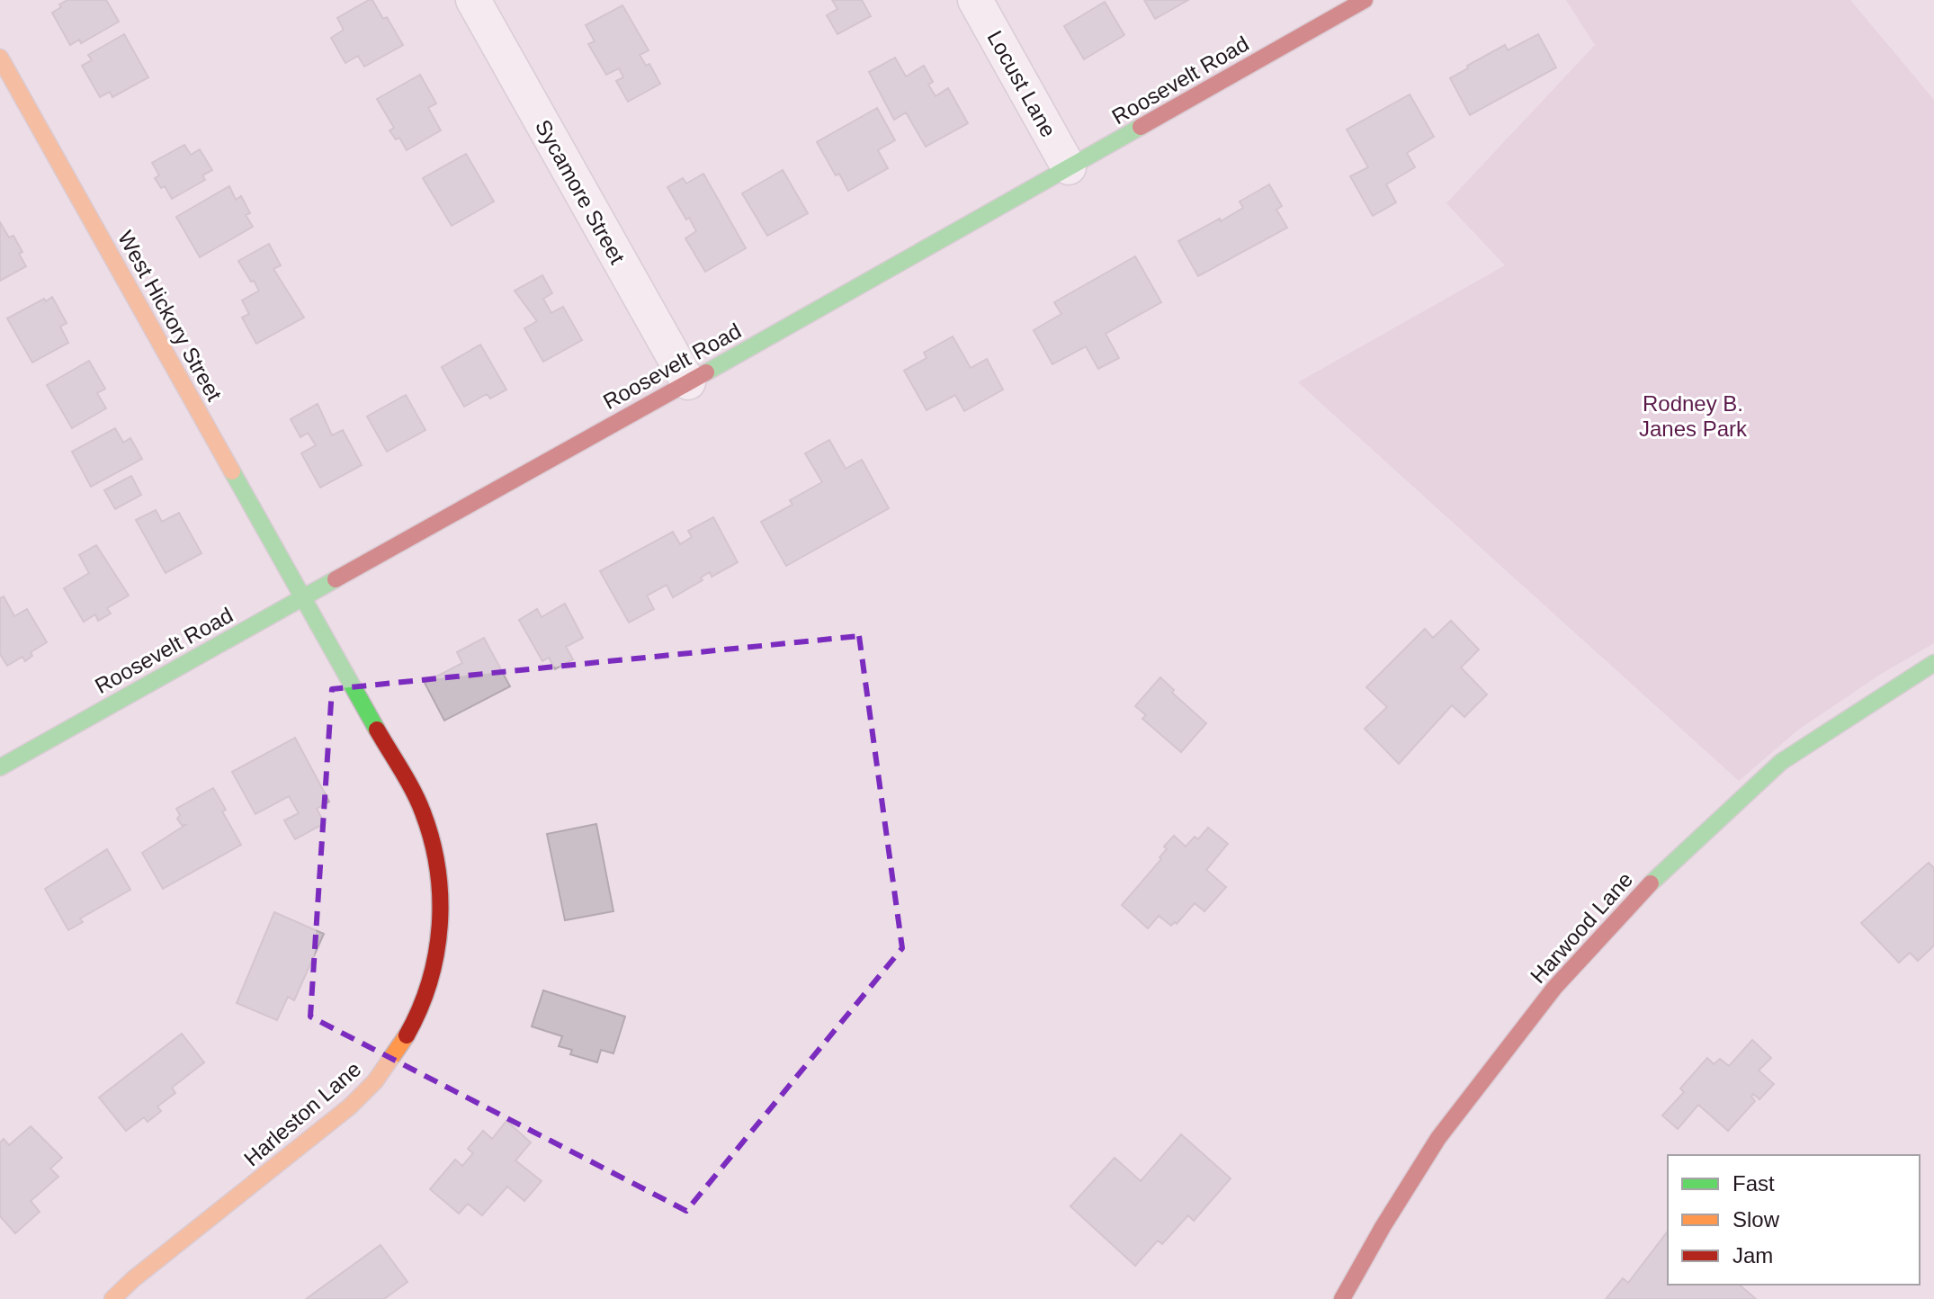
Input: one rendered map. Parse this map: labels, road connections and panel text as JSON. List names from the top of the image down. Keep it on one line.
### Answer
{"streets":{"street":["Roosevelt Road","Locust Lane","Sycamore Street","West Hickory Street","Harwood Lane","Harleston Lane"]},"crossings":[["Roosevelt Road","Locust Lane"],["Roosevelt Road","Sycamore Street"],["Roosevelt Road","West Hickory Street"],["Roosevelt Road","Harleston Lane"],["West Hickory Street","Harleston Lane"]],"parks":["Rodney B. Janes Park"],"legend":["Fast","Slow","Jam"]}
